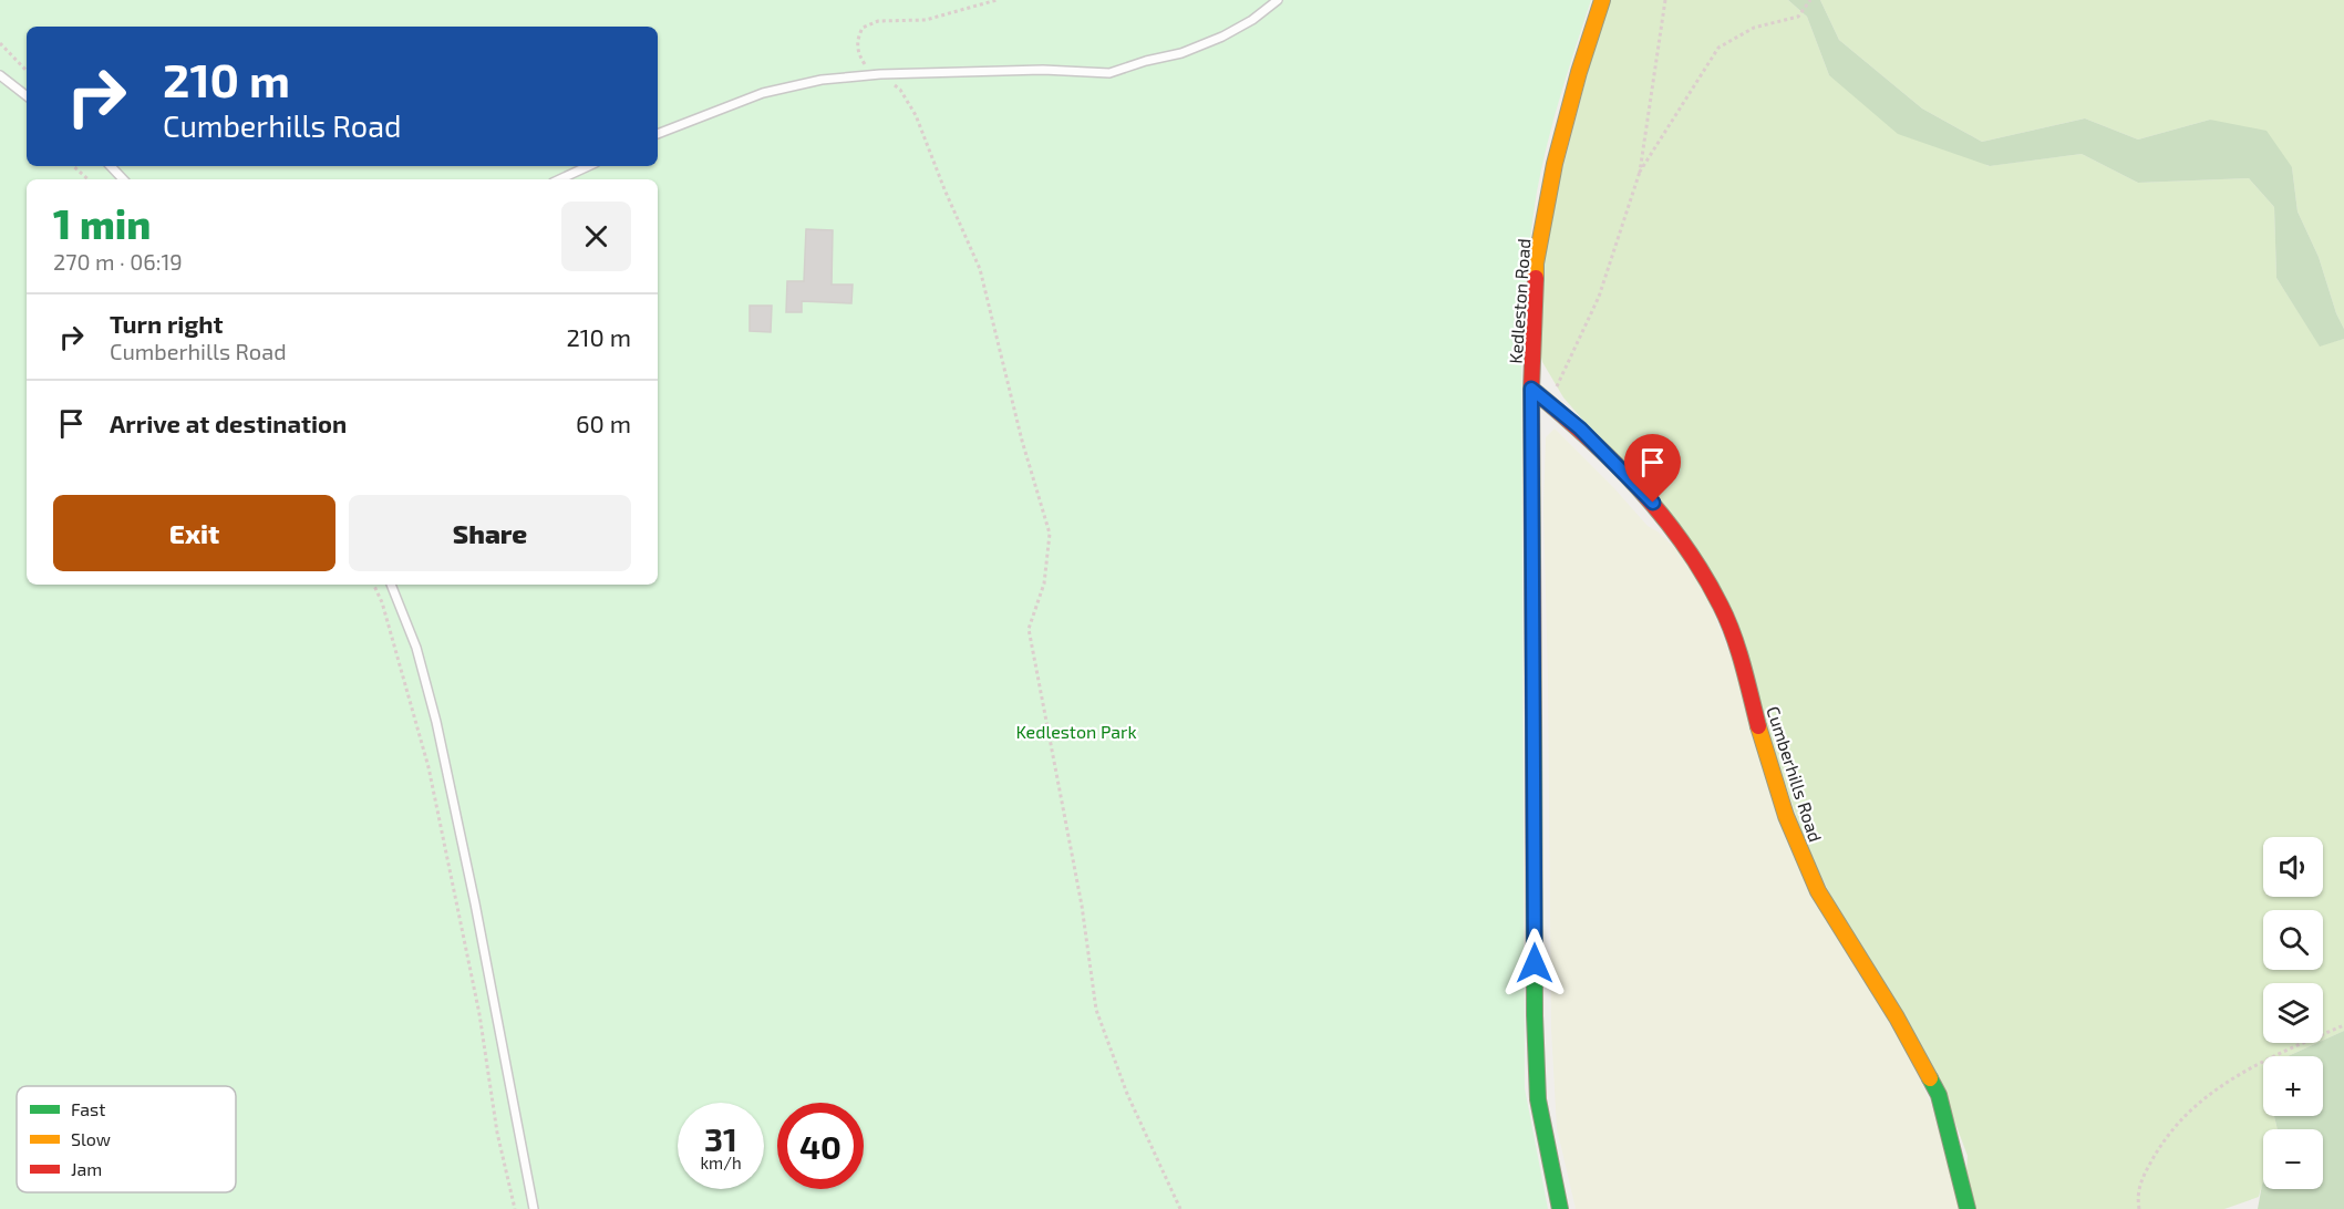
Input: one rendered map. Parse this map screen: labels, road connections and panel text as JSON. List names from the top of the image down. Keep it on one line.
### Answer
{"streets":{"street":["Kedleston Road","Cumberhills Road"]},"crossings":[["Kedleston Road","Cumberhills Road"]],"parks":["Kedleston Park"],"legend":["Fast","Slow","Jam"],"page":{"turn":["210 m","Cumberhills Road"],"heading":["1 min","270 m · 06:19"],"list":[{"name":"Turn right","note":"Cumberhills Road","value":"210 m"},{"name":"Arrive at destination","value":"60 m"}],"buttons":["Exit","Share"],"map_buttons":["+","−"],"speed":"31 km/h","limit":"40"}}
